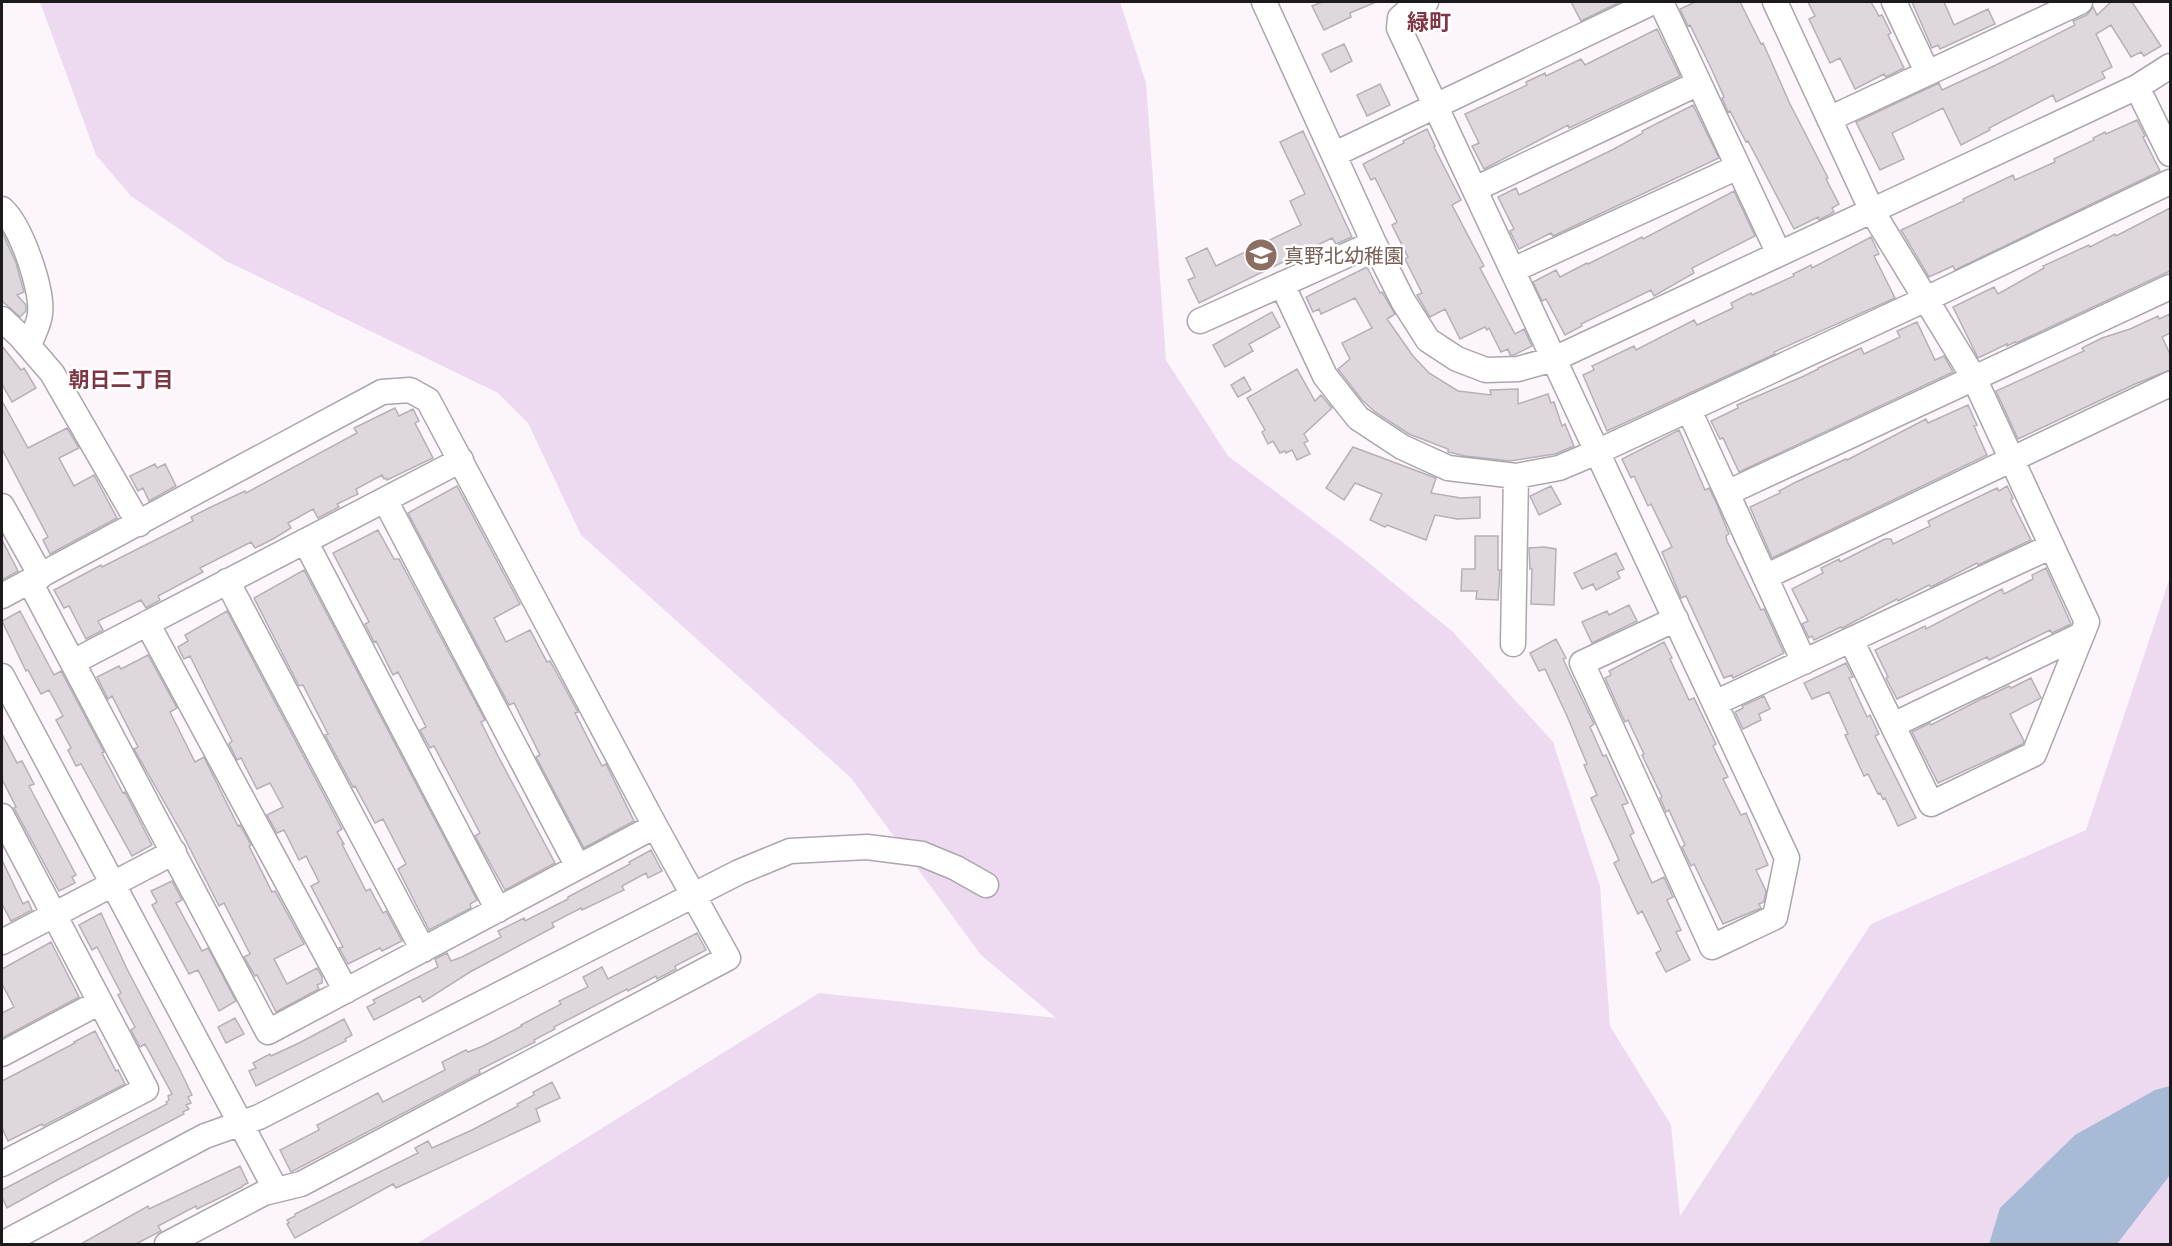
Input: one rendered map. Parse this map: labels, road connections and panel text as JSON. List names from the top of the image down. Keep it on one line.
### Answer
{"districts":["緑町","朝日二丁目"],"places":{"school or university":["真野北幼稚園"]}}
